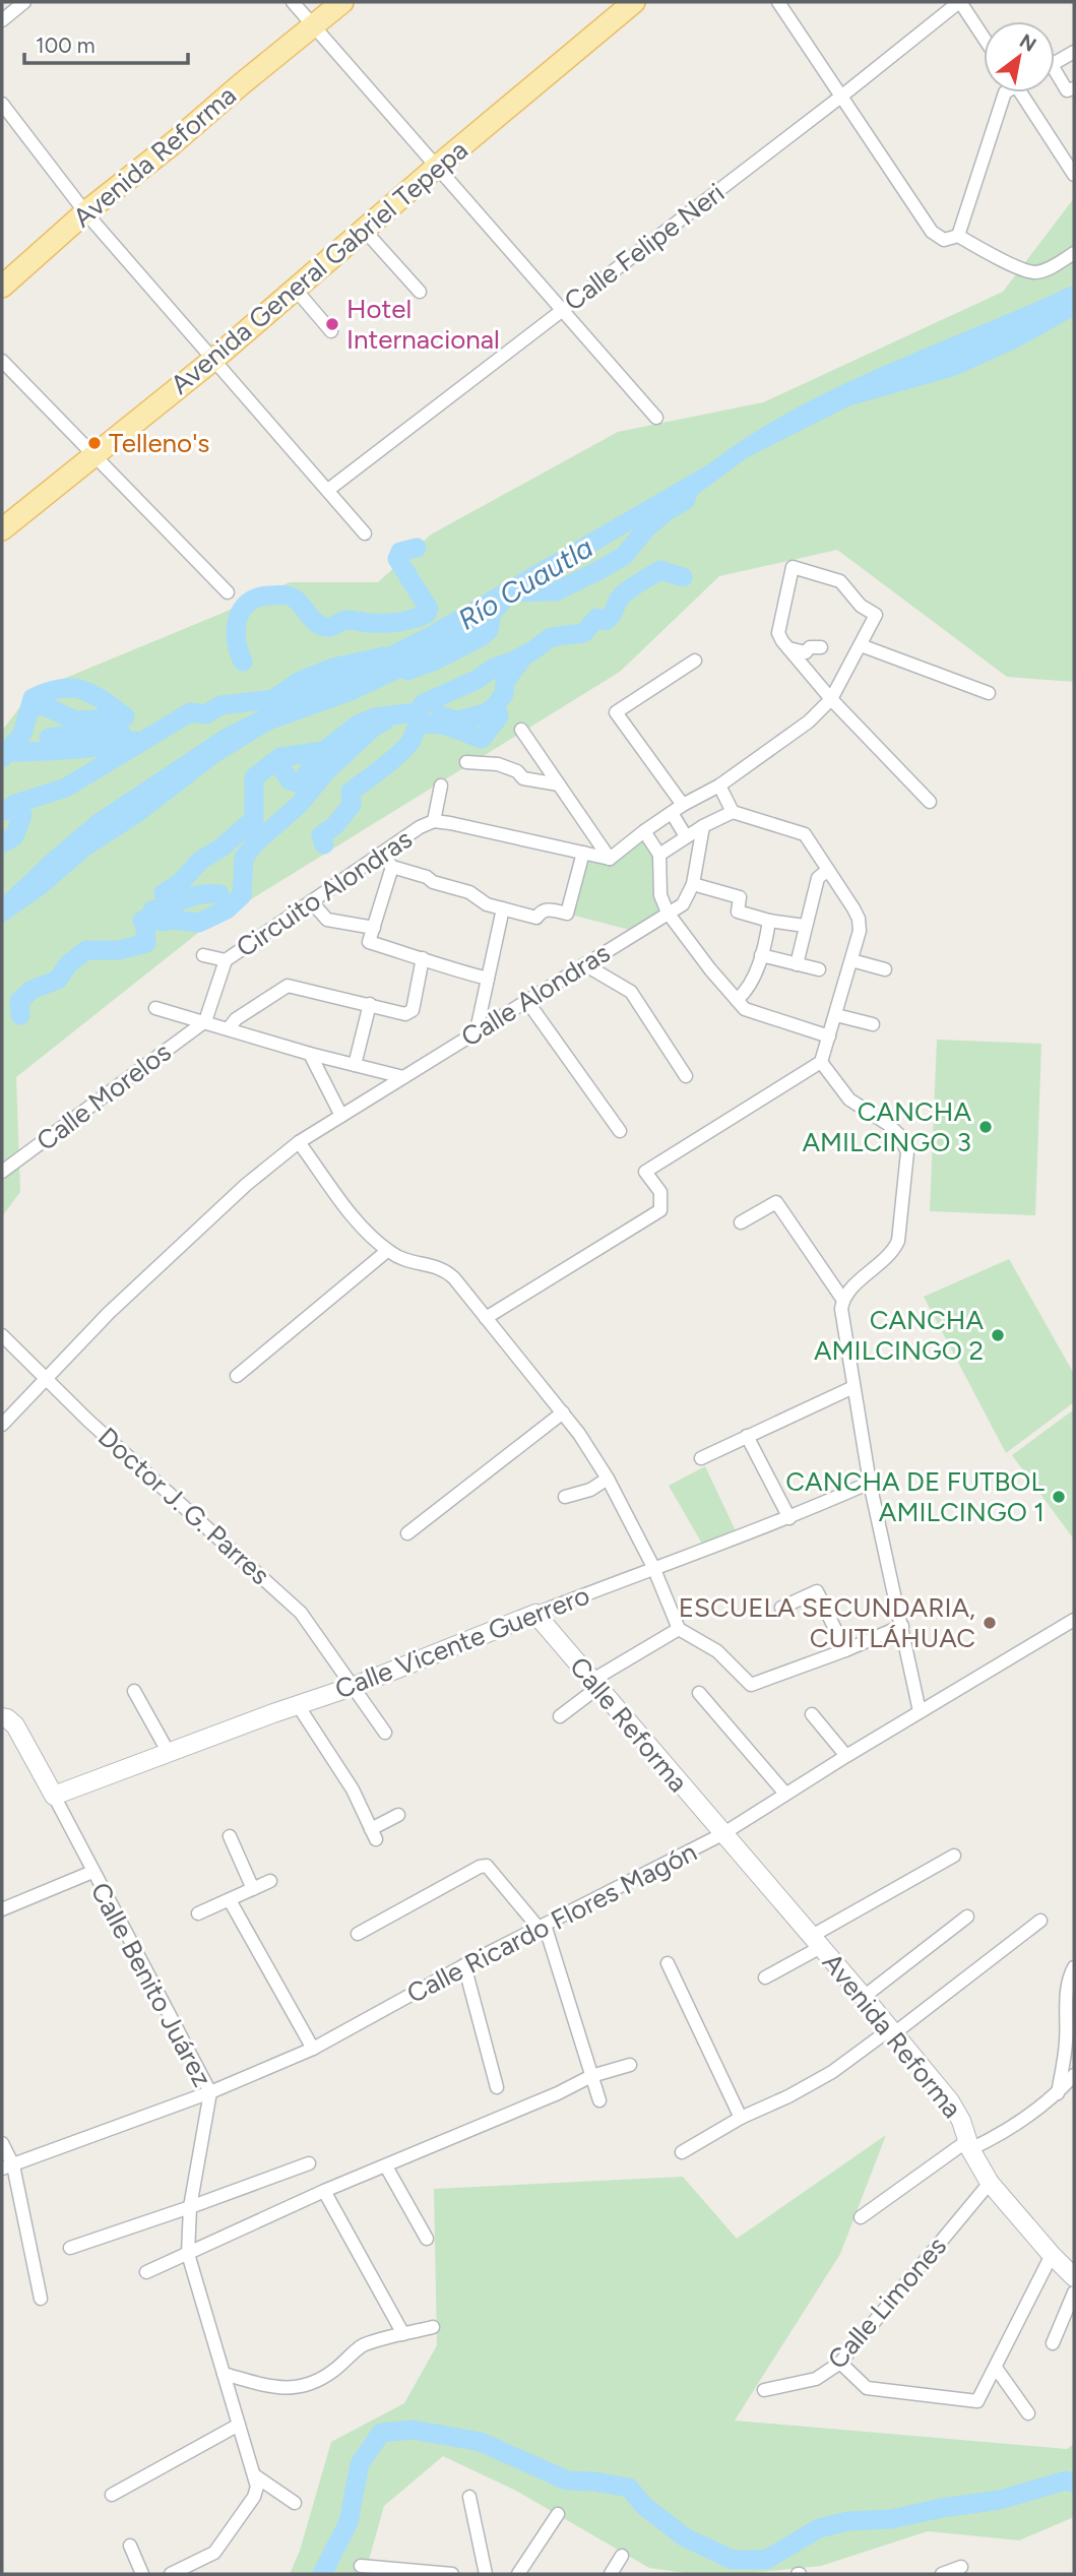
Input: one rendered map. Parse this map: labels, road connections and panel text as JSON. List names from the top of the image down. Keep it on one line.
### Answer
{"streets":{"main road":["Avenida Reforma","Avenida General Gabriel Tepepa"],"street":["Calle Felipe Neri","Circuito Alondras","Calle Alondras","Calle Morelos","Doctor J. G. Parres","Calle Vicente Guerrero","Calle Reforma","Calle Ricardo Flores Magón","Calle Benito Juárez","Calle Limones"]},"crossings":[["Avenida Reforma","Calle Reforma"],["Avenida Reforma","Calle Ricardo Flores Magón"],["Avenida Reforma","Calle Limones"],["Circuito Alondras","Calle Morelos"],["Calle Alondras","Doctor J. G. Parres"],["Doctor J. G. Parres","Calle Vicente Guerrero"],["Calle Vicente Guerrero","Calle Reforma"],["Calle Vicente Guerrero","Calle Benito Juárez"],["Calle Reforma","Calle Ricardo Flores Magón"],["Calle Ricardo Flores Magón","Calle Benito Juárez"]],"water":["Río Cuautla"],"places":["Hotel Internacional","Telleno's","CANCHA AMILCINGO 3","CANCHA AMILCINGO 2","CANCHA DE FUTBOL AMILCINGO 1","ESCUELA SECUNDARIA, CUITLÁHUAC"],"scale_bar":"100 m","north":"top right"}
